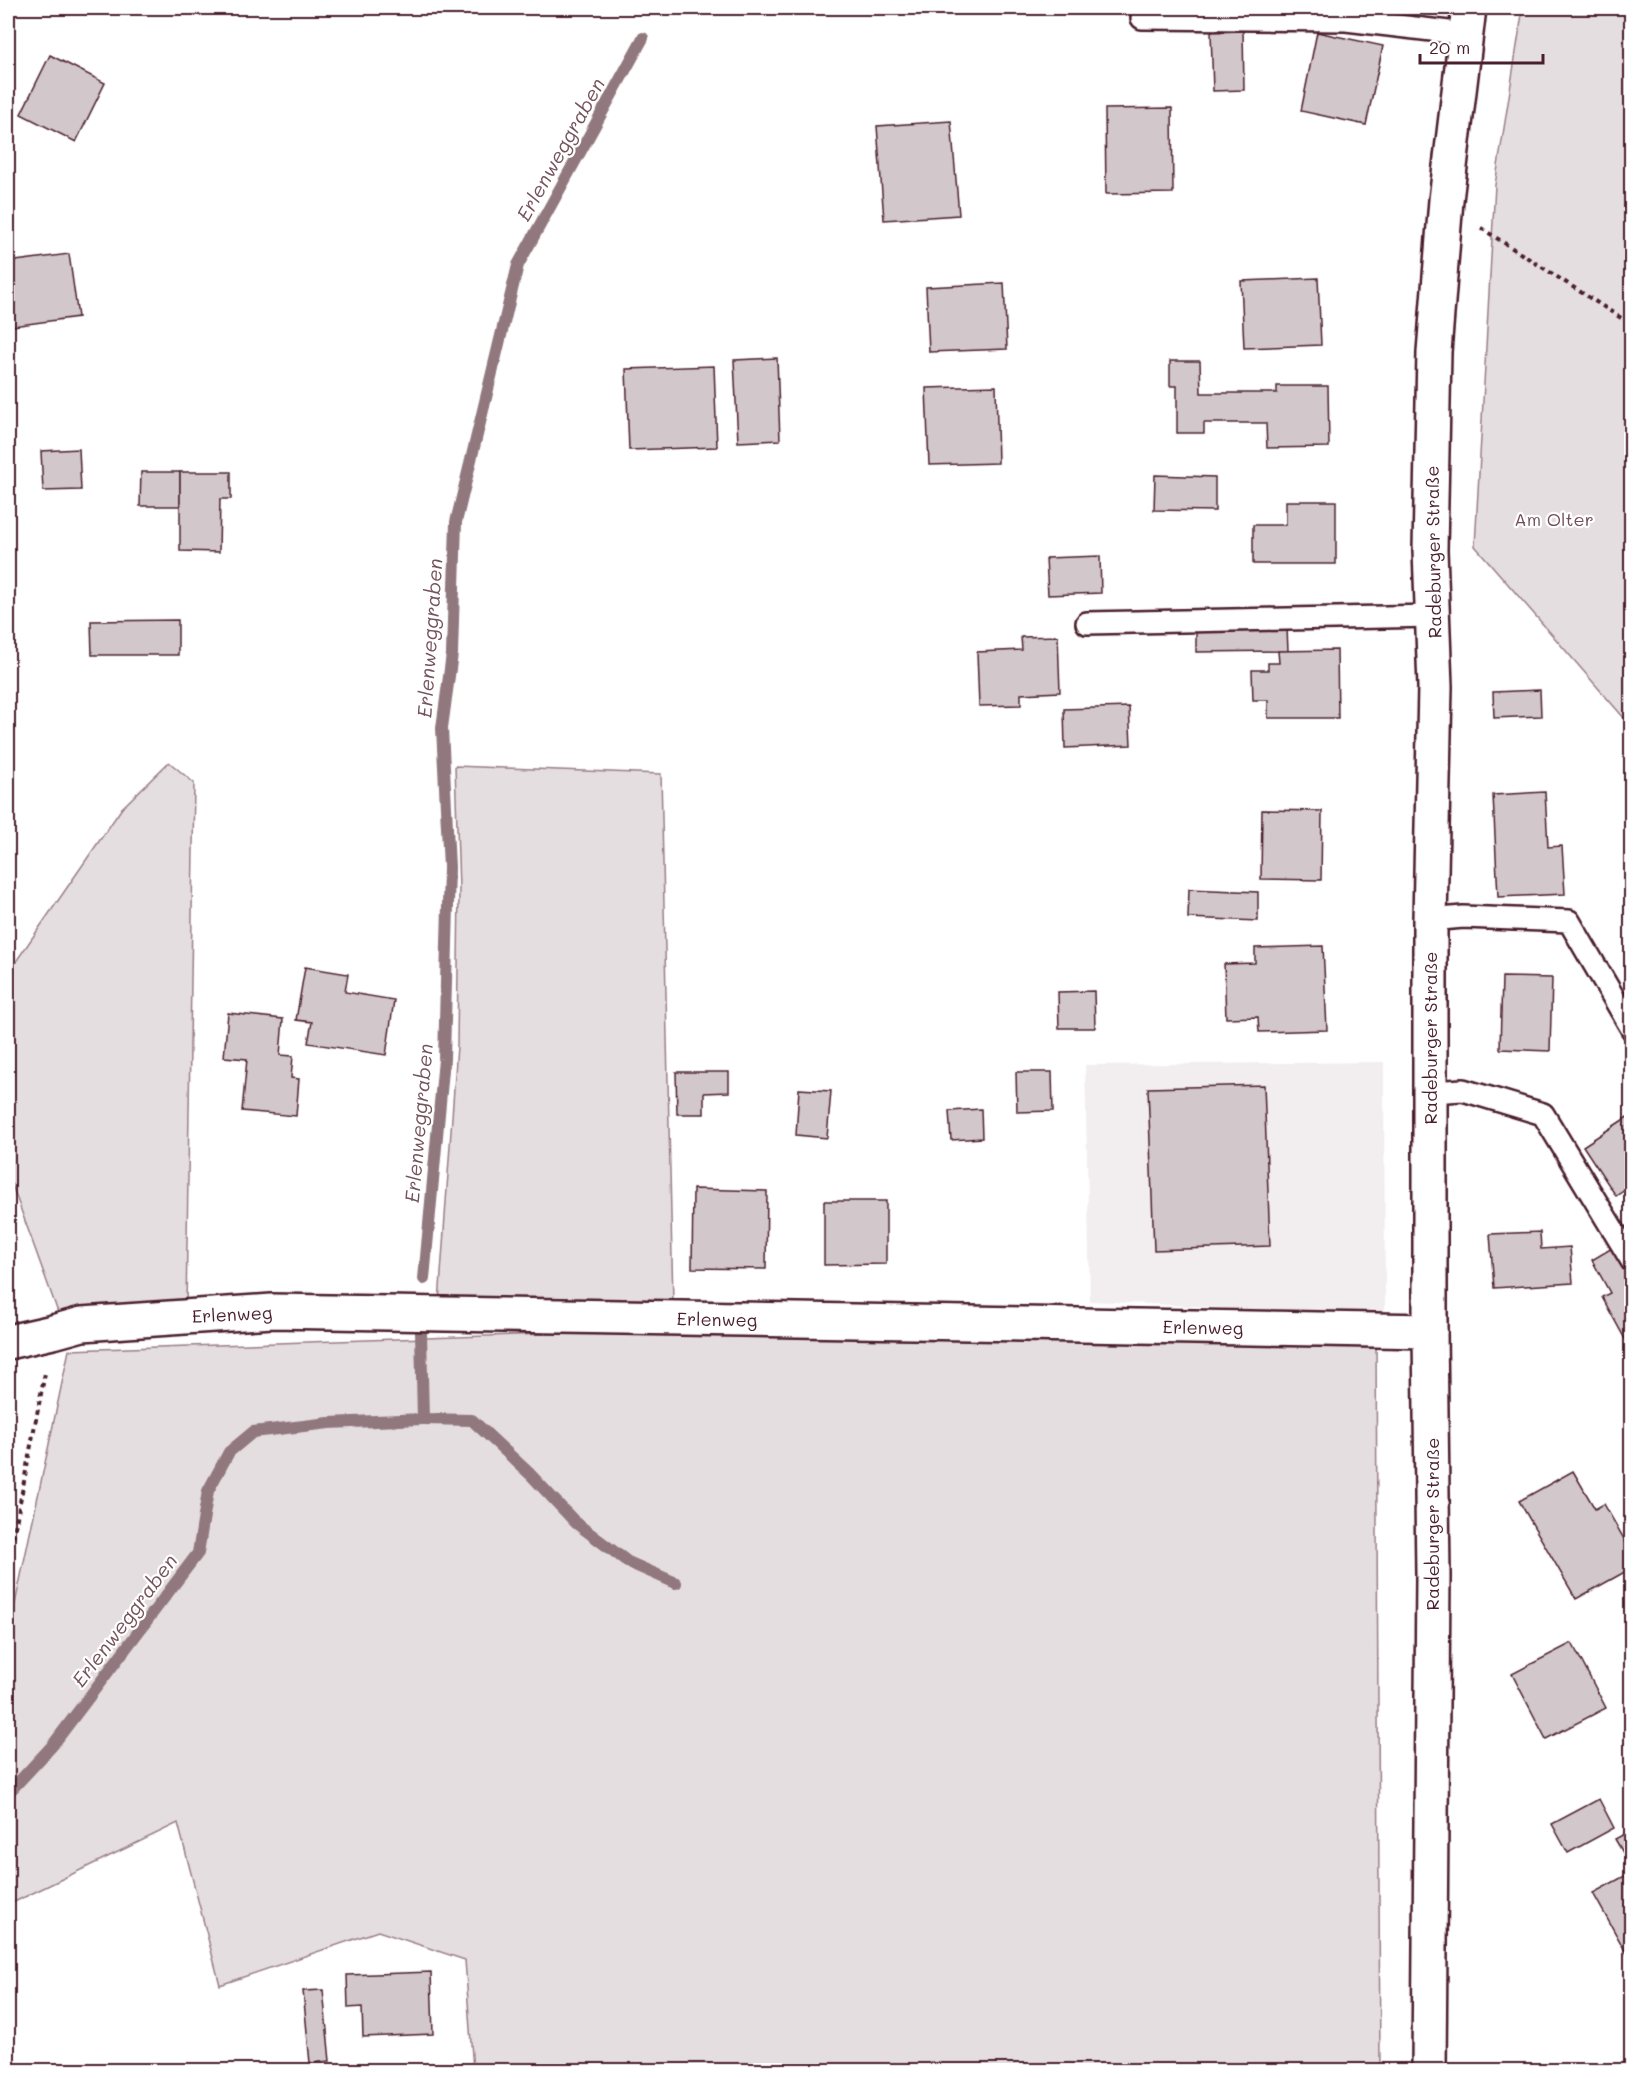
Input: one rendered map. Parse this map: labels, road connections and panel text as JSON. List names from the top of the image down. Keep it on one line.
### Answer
{"streets":{"main road":["Radeburger Straße","Erlenweg"]},"crossings":[["Radeburger Straße","Erlenweg"]],"water":["Erlenweggraben"],"parks":["Am Olter"],"scale_bar":"20 m"}
